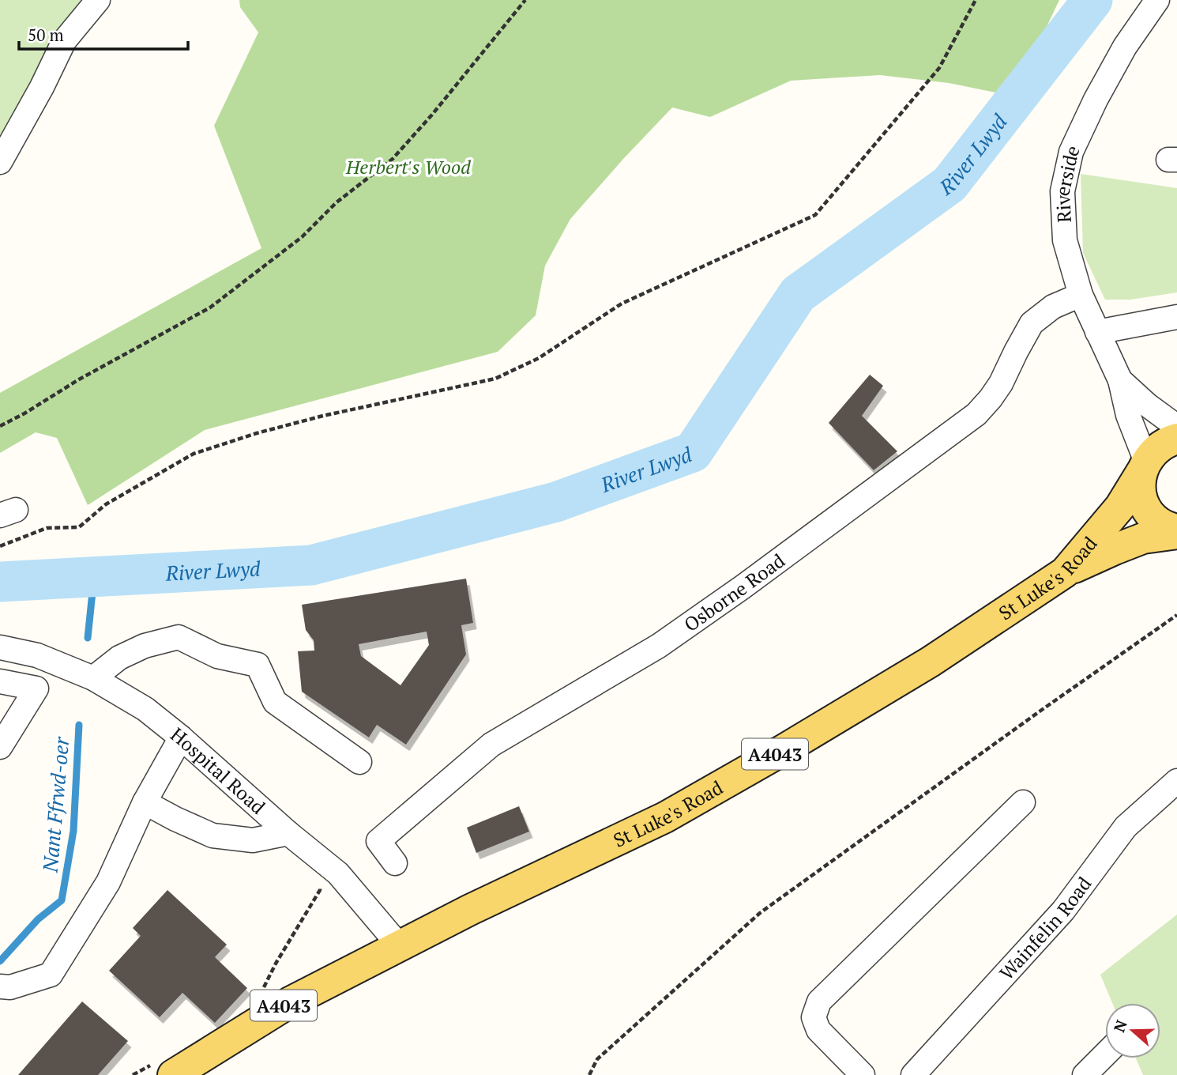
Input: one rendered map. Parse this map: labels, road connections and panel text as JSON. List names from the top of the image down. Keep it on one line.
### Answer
{"streets":{"main road":["St Luke's Road","A4043"],"street":["Riverside","Osborne Road","Hospital Road","Wainfelin Road"]},"crossings":[["Riverside","St Luke's Road"],["Riverside","Osborne Road"],["St Luke's Road","A4043"],["St Luke's Road","Hospital Road"]],"water":["River Lwyd","Nant Ffrwd-oer"],"parks":["Herbert's Wood"],"scale_bar":"50 m","north":"left"}
